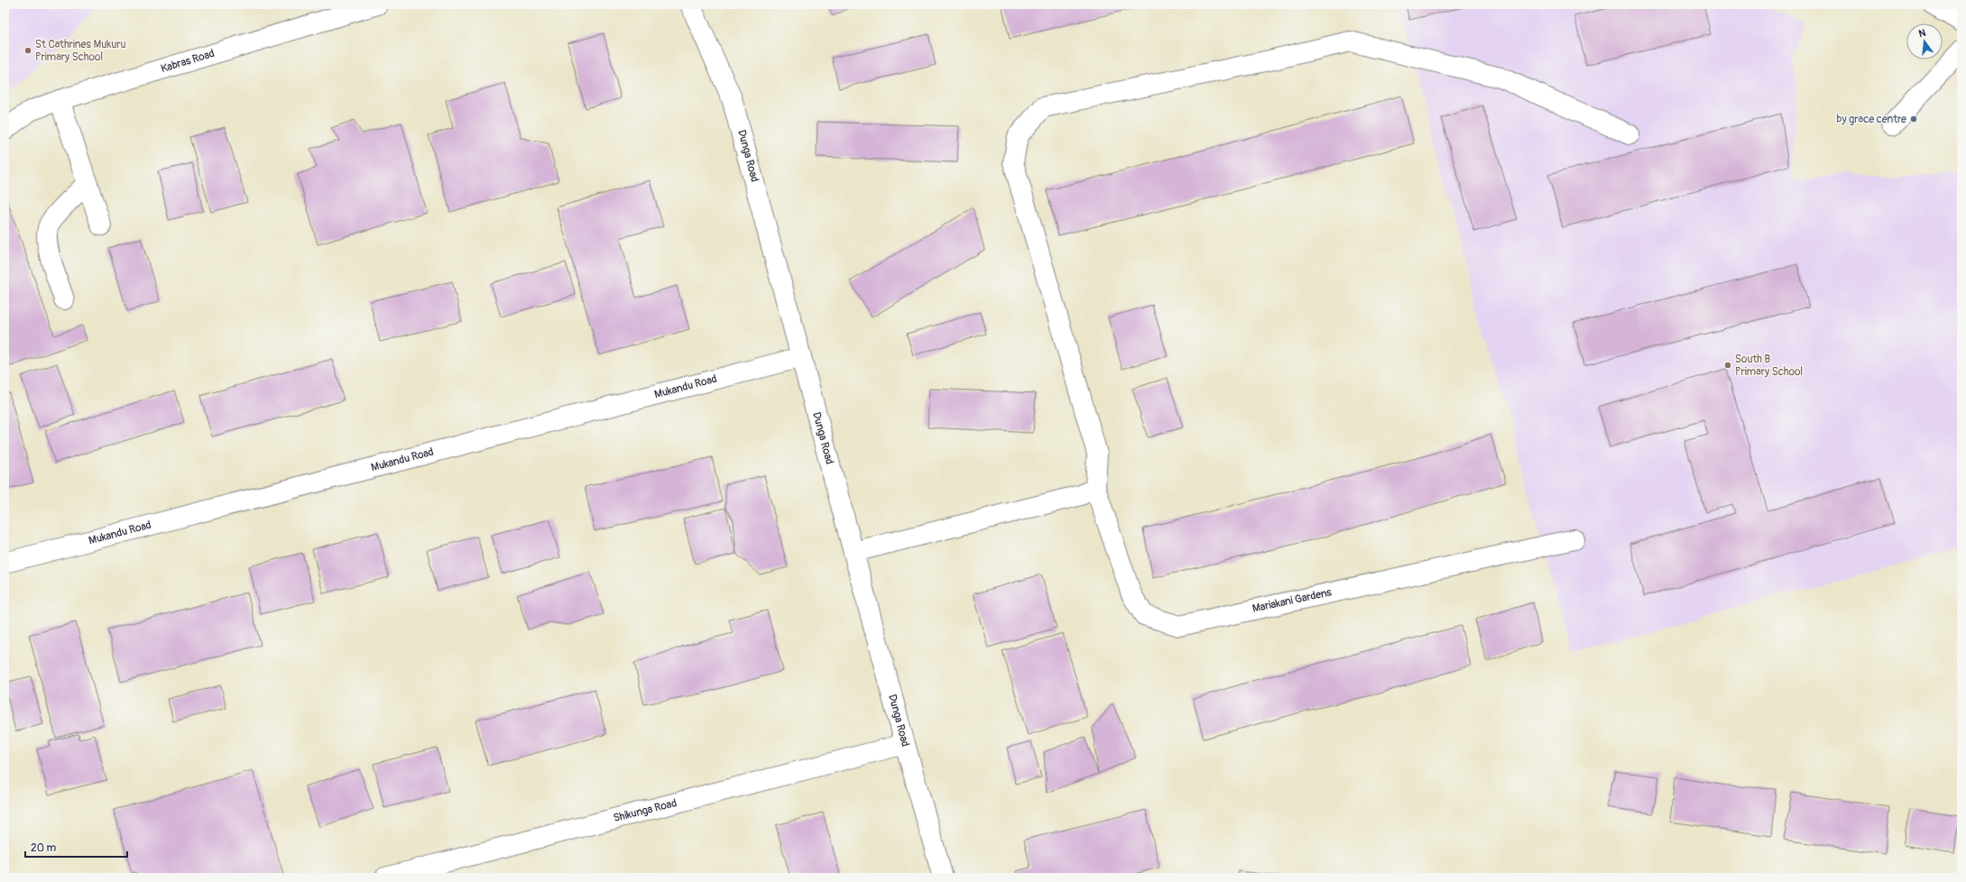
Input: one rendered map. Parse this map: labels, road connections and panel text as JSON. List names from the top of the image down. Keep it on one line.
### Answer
{"streets":{"street":["Kabras Road","Dunga Road","Mukandu Road","Mariakani Gardens","Shikunga Road"]},"crossings":[["Dunga Road","Mukandu Road"],["Dunga Road","Shikunga Road"]],"places":["St Cathrines Mukuru Primary School","by grace centre","South B Primary School"],"scale_bar":"20 m","north":"top"}
